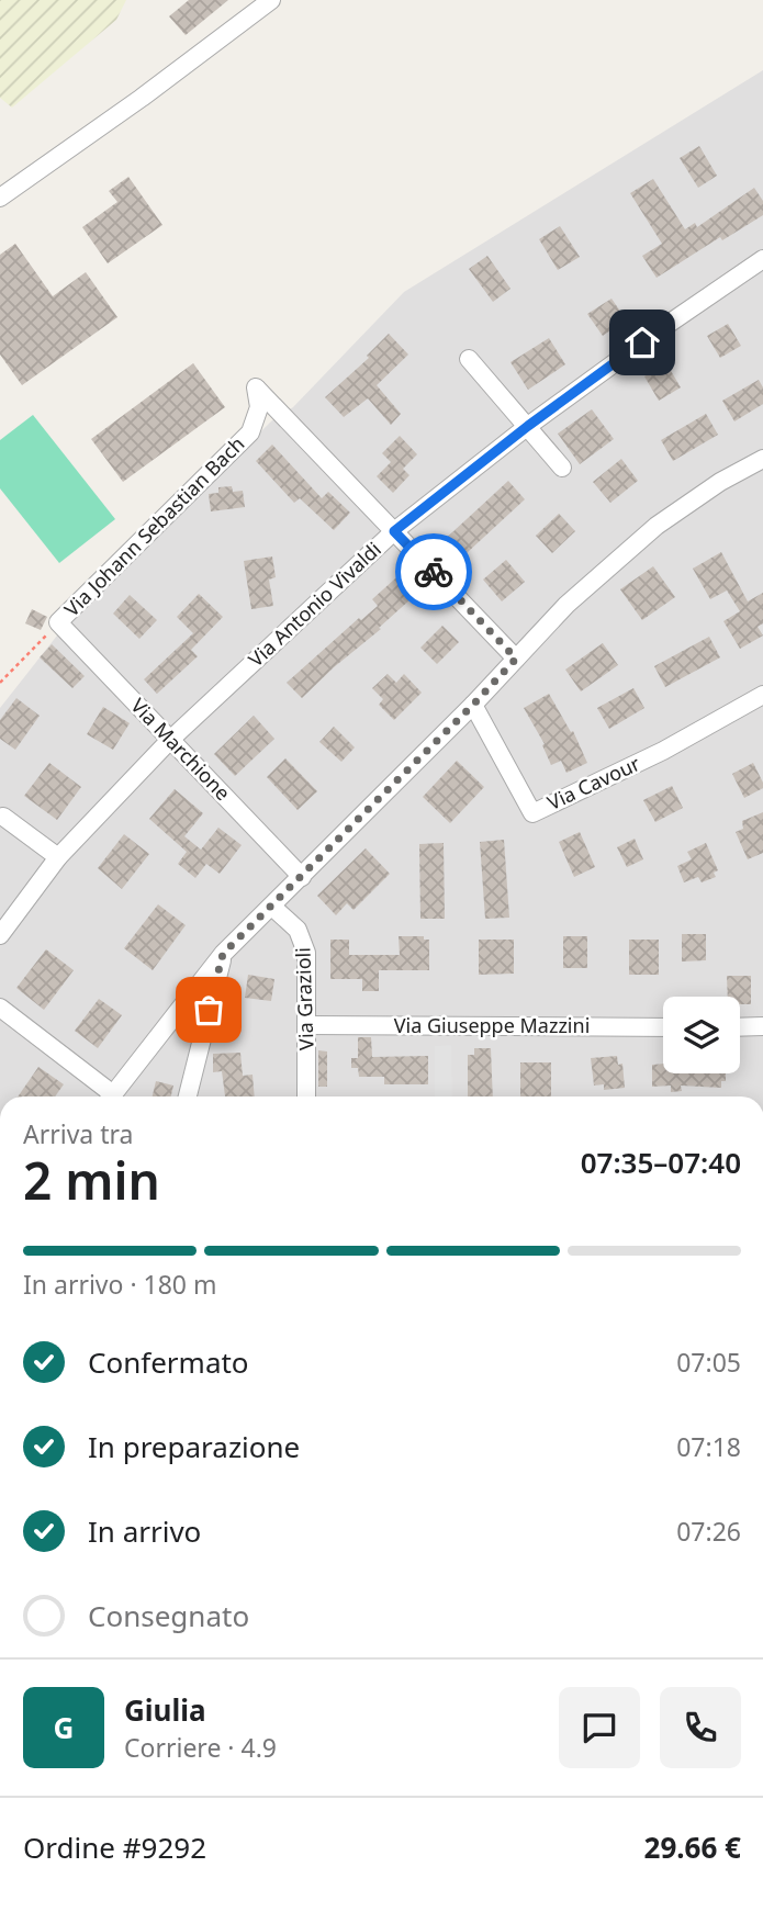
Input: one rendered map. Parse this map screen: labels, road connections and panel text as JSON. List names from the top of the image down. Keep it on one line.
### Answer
{"streets":{"street":["Via Johann Sebastian Bach","Via Antonio Vivaldi","Via Marchione","Via Cavour","Via Grazioli","Via Giuseppe Mazzini"]},"crossings":[["Via Johann Sebastian Bach","Via Antonio Vivaldi"],["Via Johann Sebastian Bach","Via Marchione"],["Via Antonio Vivaldi","Via Marchione"],["Via Grazioli","Via Giuseppe Mazzini"]],"page":{"heading":["2 min","Arriva tra","07:35–07:40"],"panel":["Giulia","Corriere · 4.9","Ordine #9292","29.66 €"],"bar":"In arrivo · 180 m","list":[["Confermato","07:05"],["In preparazione","07:18"],["In arrivo","07:26"],"Consegnato"],"round":"G"}}
